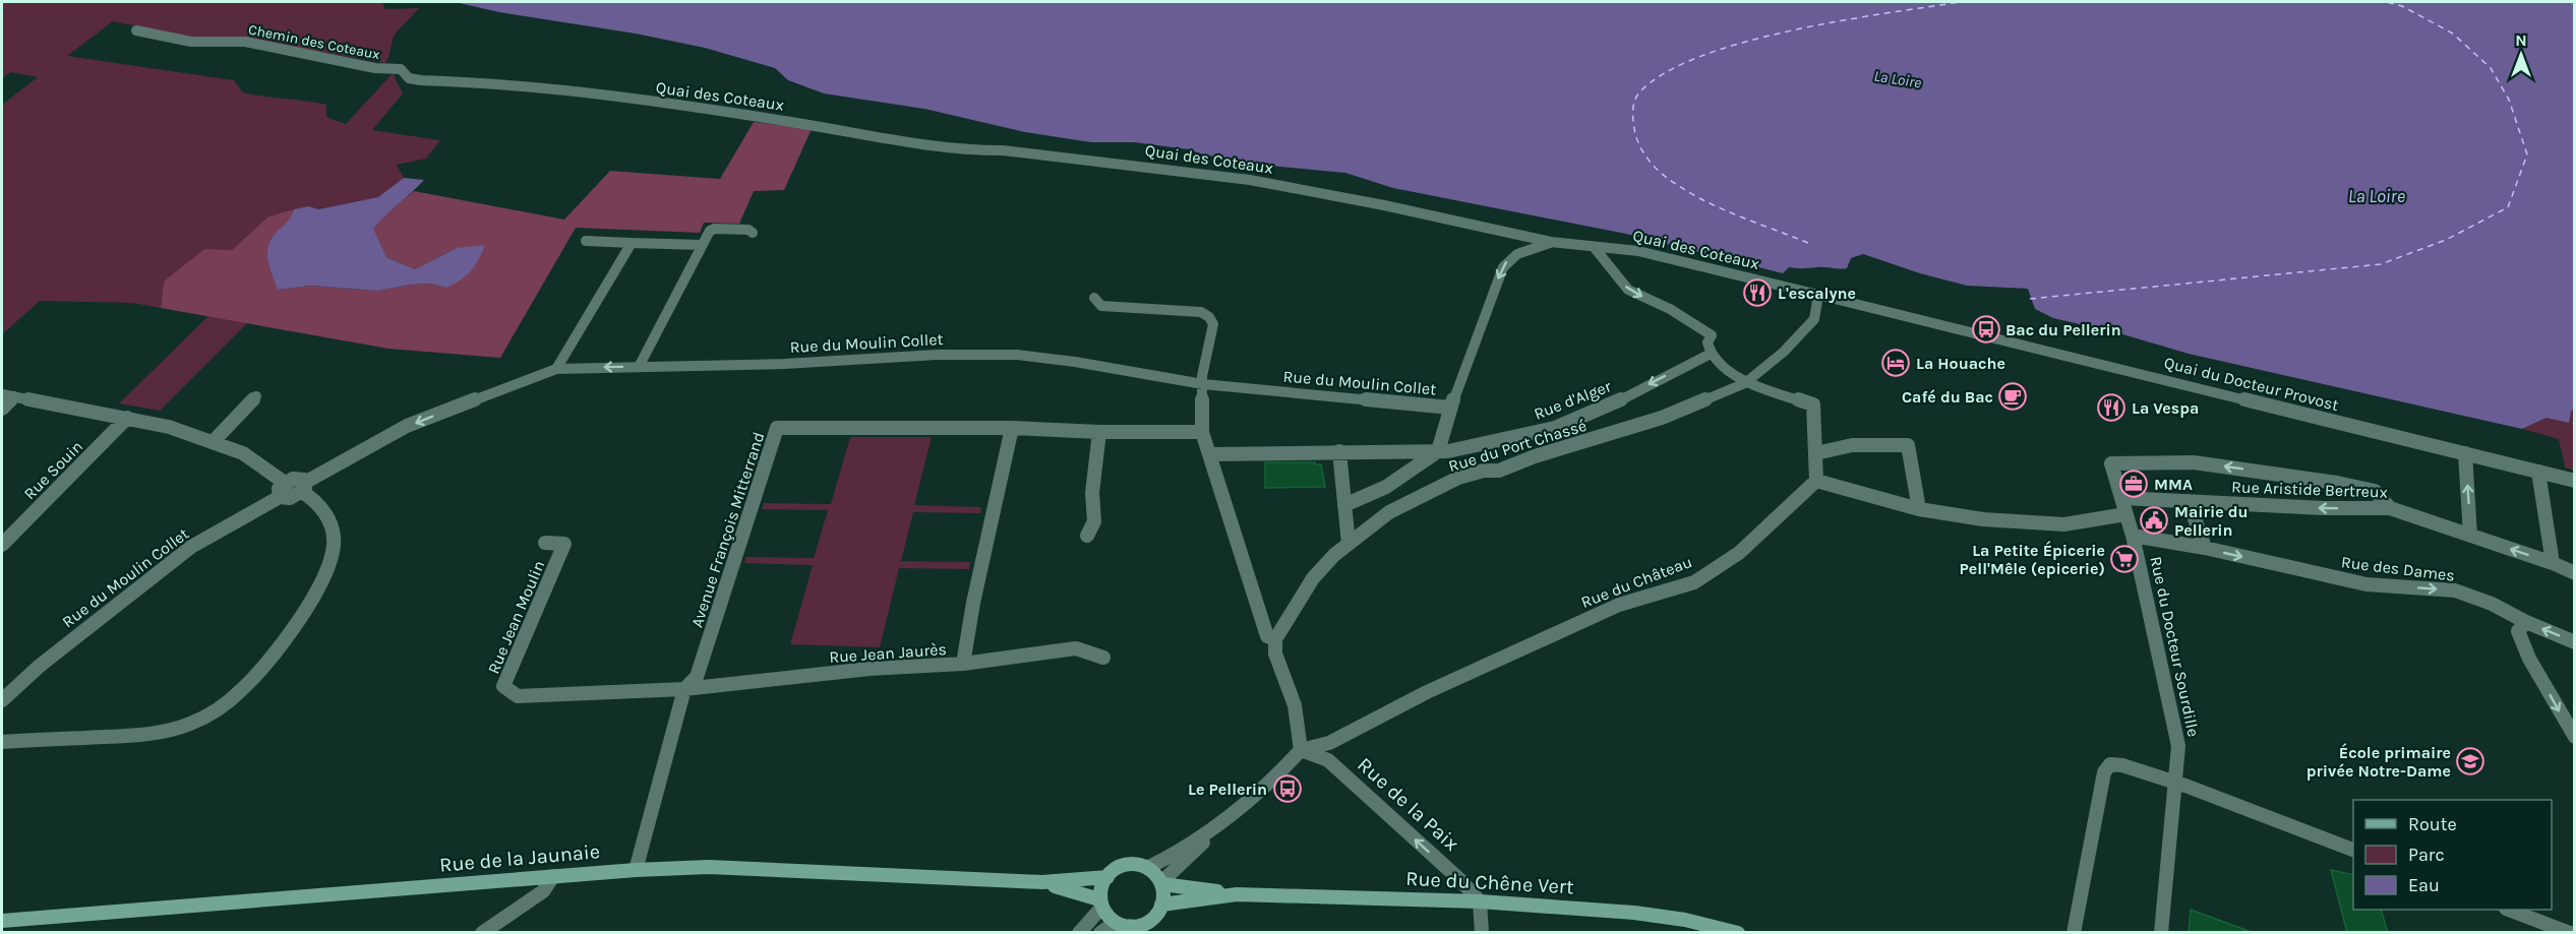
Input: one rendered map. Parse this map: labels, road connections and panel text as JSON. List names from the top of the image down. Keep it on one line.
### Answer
{"streets":{"main road":["Rue de la Jaunaie","Rue du Chêne Vert"],"street":["Chemin des Coteaux","Quai des Coteaux","Rue du Moulin Collet","Quai du Docteur Provost","Rue d'Alger","Rue du Port Chassé","Rue Souin","Rue Aristide Bertreux","Avenue François Mitterrand","Rue des Dames","Rue du Château","Rue Jean Moulin","Rue du Docteur Sourdille","Rue Jean Jaurès","Rue de la Paix"]},"crossings":[["Chemin des Coteaux","Quai des Coteaux"],["Quai des Coteaux","Quai du Docteur Provost"],["Quai des Coteaux","Rue du Port Chassé"],["Avenue François Mitterrand","Rue Jean Moulin"],["Avenue François Mitterrand","Rue Jean Jaurès"],["Avenue François Mitterrand","Rue de la Jaunaie"],["Rue des Dames","Rue du Docteur Sourdille"],["Rue du Château","Rue de la Paix"],["Rue Jean Moulin","Rue Jean Jaurès"],["Rue de la Paix","Rue du Chêne Vert"],["Rue de la Jaunaie","Rue du Chêne Vert"]],"one_way":["Rue d'Alger","Rue Aristide Bertreux","Rue de la Paix"],"water":["La Loire"],"places":{"restaurant":["L'escalyne","La Vespa"],"bus stop":["Bac du Pellerin","Le Pellerin"],"hotel":["La Houache"],"cafe":["Café du Bac"],"office":["MMA"],"public building":["Mairie du Pellerin"],"supermarket":["La Petite Épicerie Pell'Mêle (epicerie)"],"school or university":["École primaire privée Notre-Dame"]},"legend":["Route","Parc","Eau"],"north":"top"}
